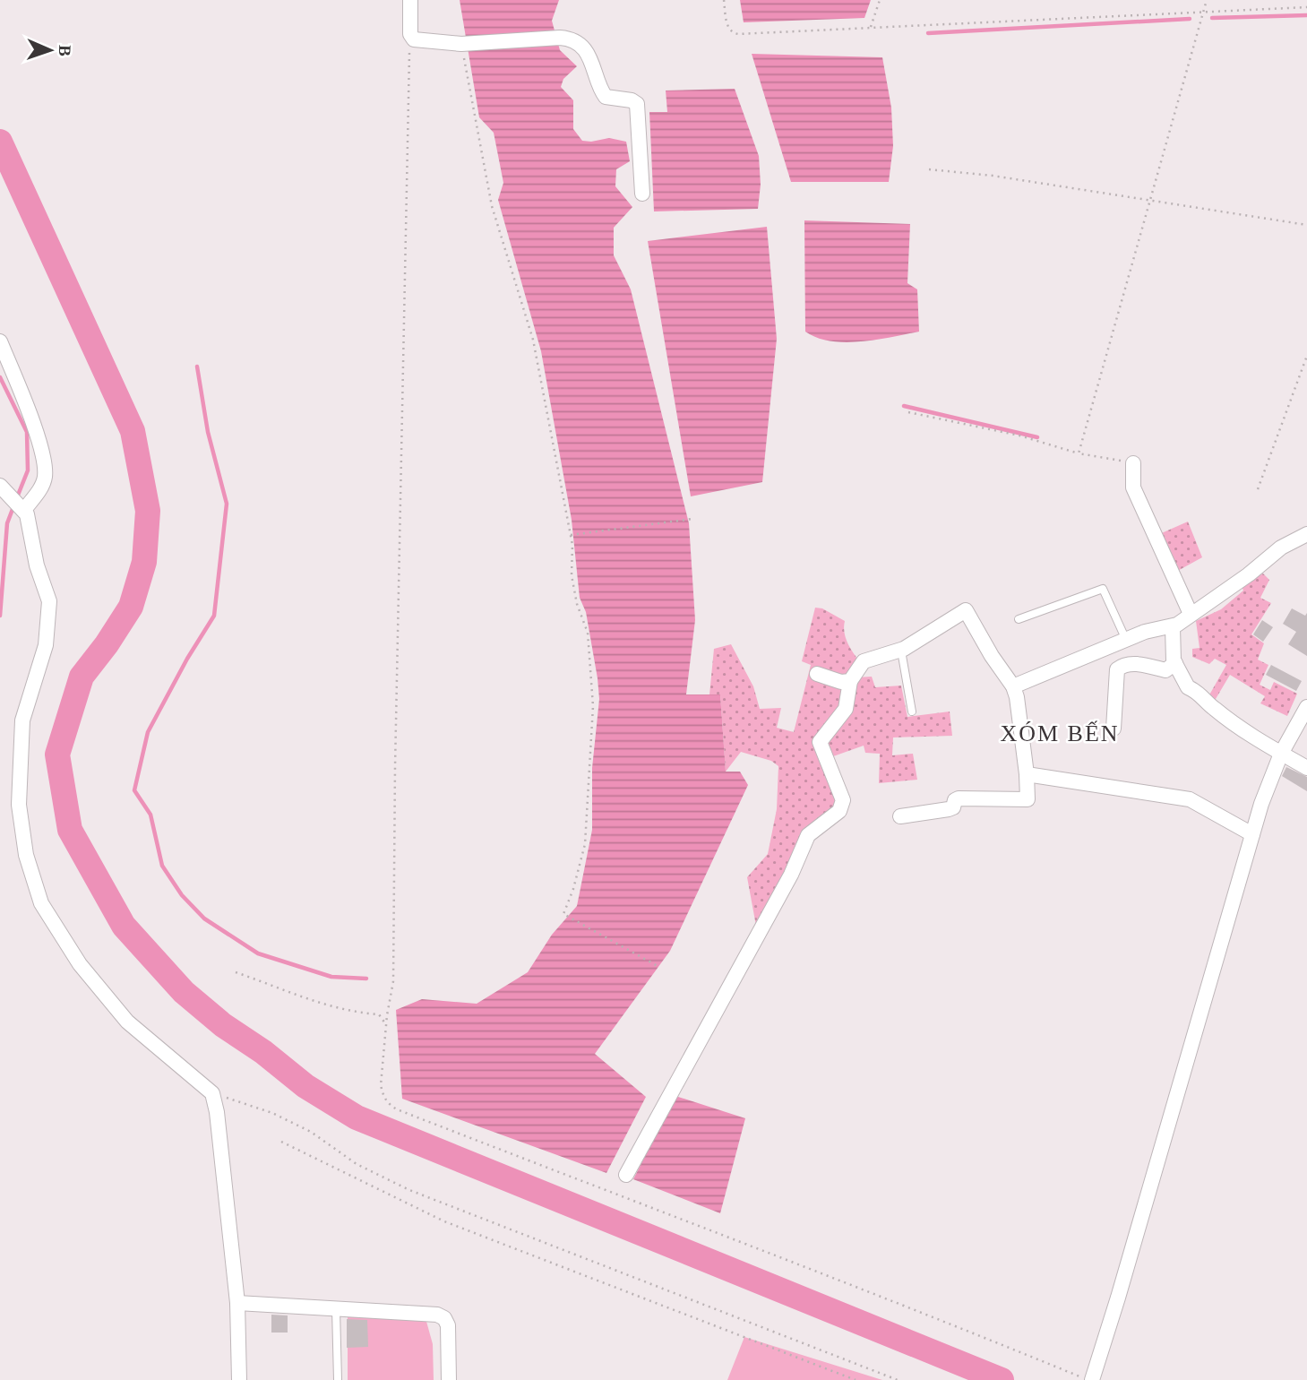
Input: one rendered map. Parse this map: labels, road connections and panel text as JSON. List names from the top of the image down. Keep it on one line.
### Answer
{"districts":["XÓM BẾN"],"north":"right"}
